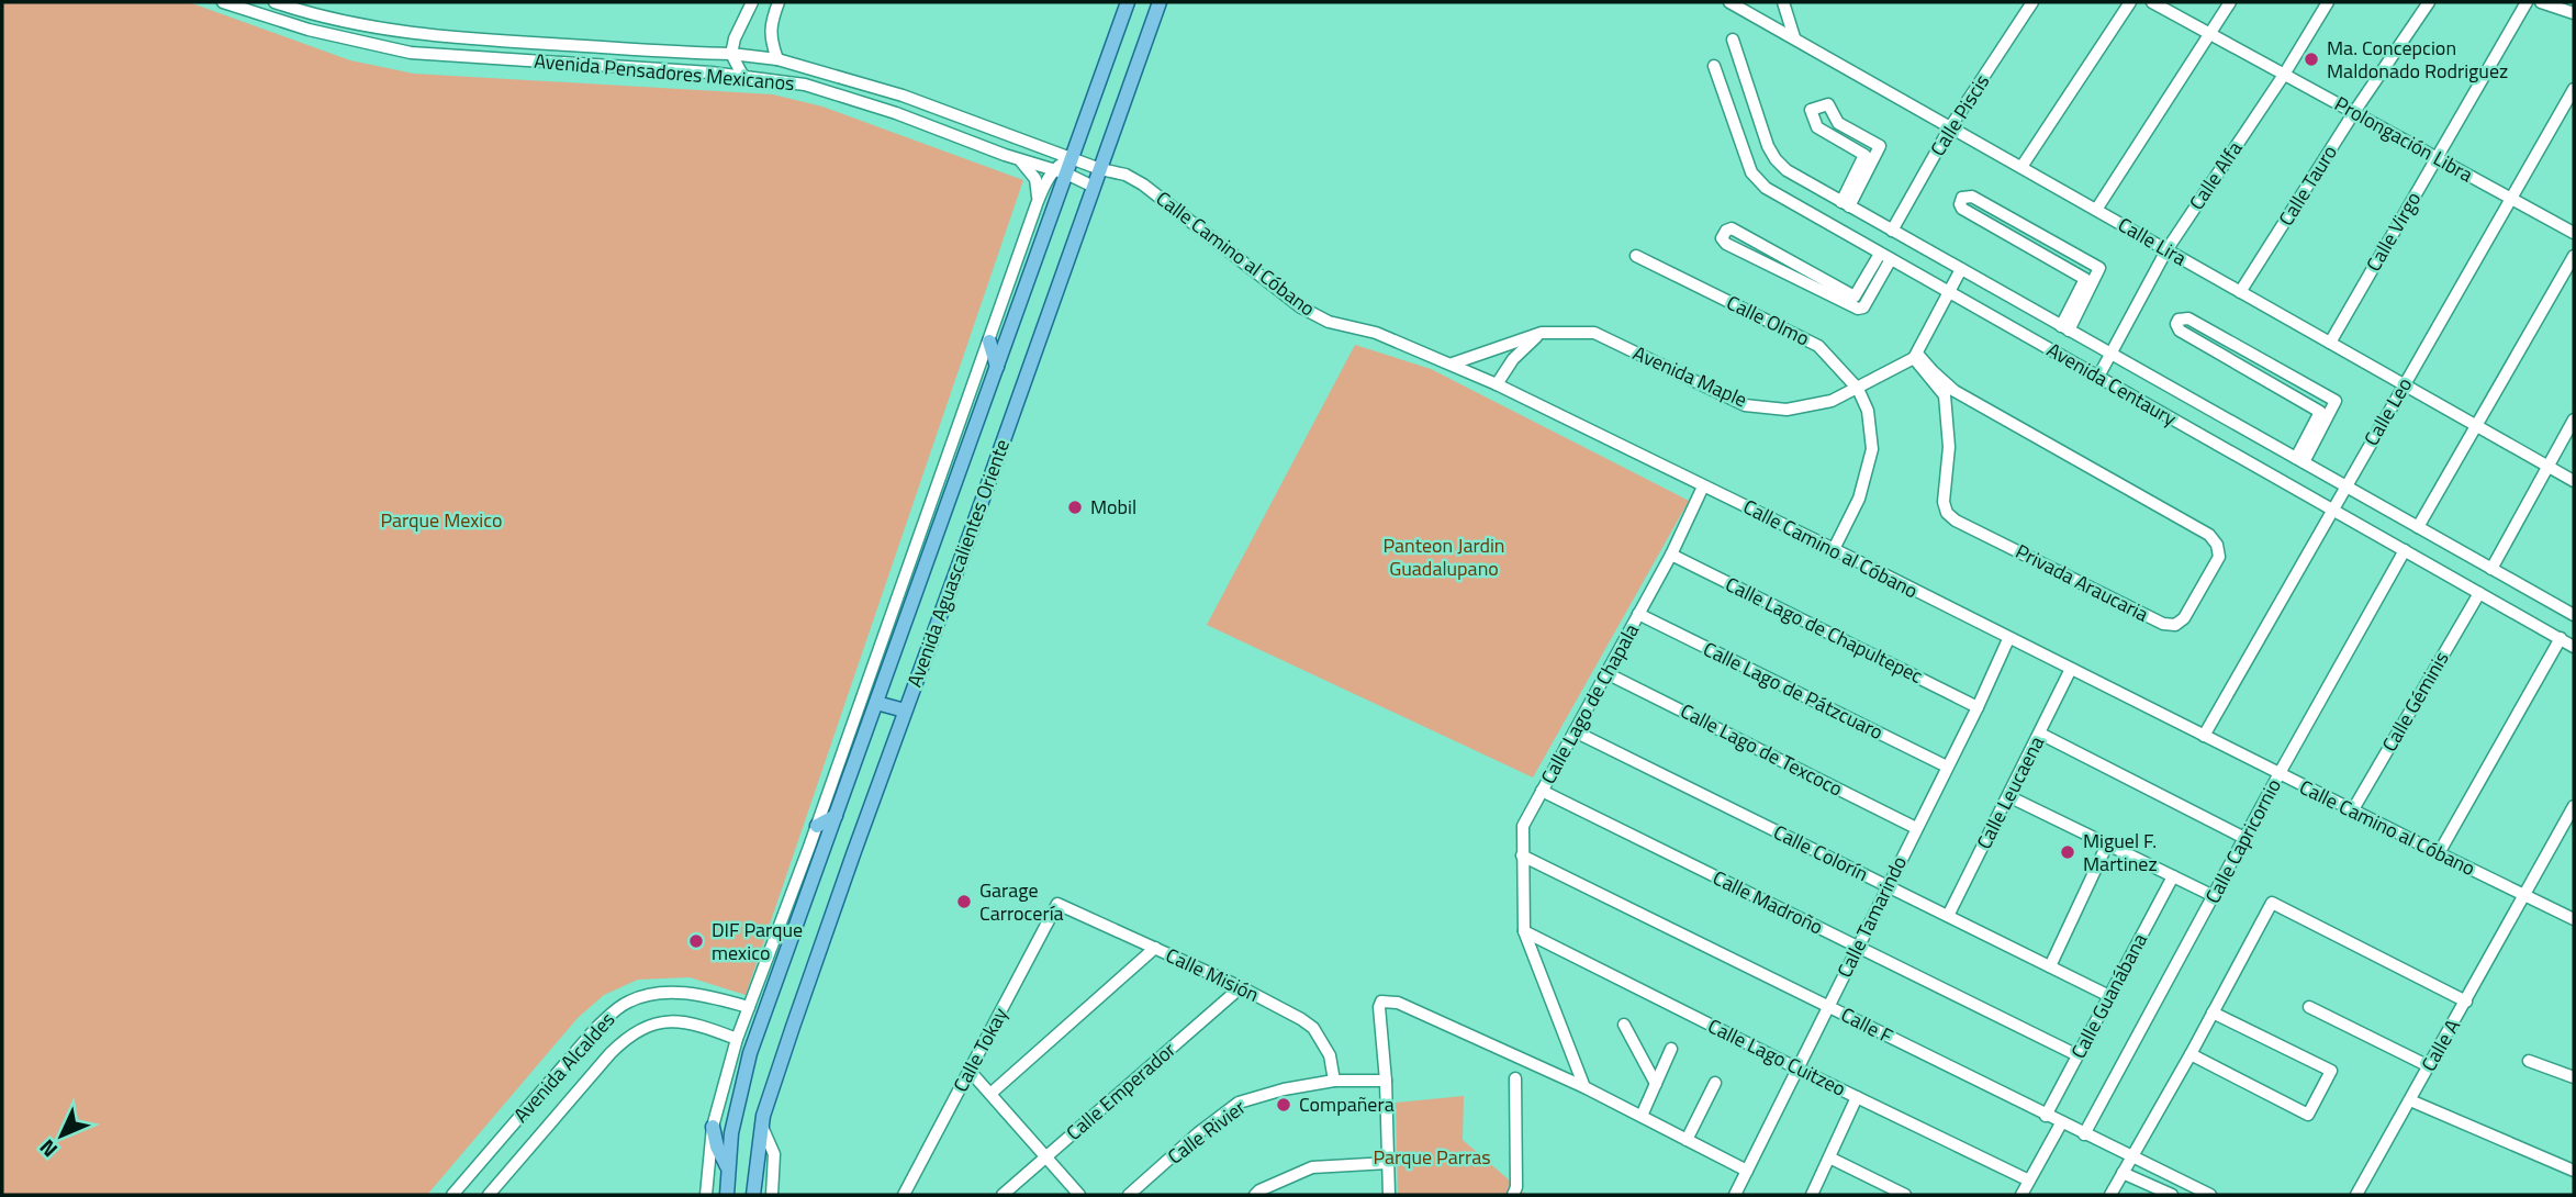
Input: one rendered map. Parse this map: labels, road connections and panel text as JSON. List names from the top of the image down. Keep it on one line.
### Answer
{"streets":{"main road":["Avenida Aguascalientes Oriente"],"street":["Avenida Pensadores Mexicanos","Calle Piscis","Prolongación Libra","Calle Alfa","Calle Tauro","Calle Virgo","Calle Lira","Calle Camino al Cóbano","Calle Olmo","Avenida Maple","Avenida Centaury","Calle Leo","Privada Araucaria","Calle Lago de Chapultepec","Calle Lago de Pátzcuaro","Calle Géminis","Calle Lago de Chapala","Calle Lago de Texcoco","Calle Leucaena","Calle Capricornio","Calle Colorín","Calle Madroño","Calle Tamarindo","Calle Misión","Calle Guanábana","Calle F","Calle A","Calle Tokay","Calle Lago Cuitzeo","Avenida Alcaldes","Calle Emperador","Calle Rivier"]},"crossings":[["Avenida Pensadores Mexicanos","Calle Camino al Cóbano"],["Avenida Pensadores Mexicanos","Avenida Aguascalientes Oriente"],["Calle Piscis","Calle Lira"],["Calle Piscis","Avenida Centaury"],["Prolongación Libra","Calle Alfa"],["Prolongación Libra","Calle Tauro"],["Prolongación Libra","Calle Virgo"],["Prolongación Libra","Calle Leo"],["Calle Alfa","Calle Lira"],["Calle Alfa","Avenida Centaury"],["Calle Tauro","Calle Lira"],["Calle Virgo","Calle Lira"],["Calle Lira","Calle Leo"],["Calle Camino al Cóbano","Calle Olmo"],["Calle Camino al Cóbano","Avenida Maple"],["Calle Camino al Cóbano","Calle Leo"],["Calle Camino al Cóbano","Avenida Aguascalientes Oriente"],["Calle Camino al Cóbano","Calle Géminis"],["Calle Camino al Cóbano","Calle Lago de Chapala"],["Calle Camino al Cóbano","Calle Leucaena"],["Calle Camino al Cóbano","Calle Capricornio"],["Calle Camino al Cóbano","Calle Tamarindo"],["Calle Camino al Cóbano","Calle A"],["Calle Olmo","Avenida Maple"],["Avenida Maple","Privada Araucaria"],["Avenida Centaury","Calle Leo"],["Avenida Centaury","Calle Géminis"],["Avenida Centaury","Calle Capricornio"],["Avenida Aguascalientes Oriente","Avenida Alcaldes"],["Calle Lago de Chapultepec","Calle Lago de Chapala"],["Calle Lago de Chapultepec","Calle Tamarindo"],["Calle Lago de Pátzcuaro","Calle Lago de Chapala"],["Calle Lago de Pátzcuaro","Calle Tamarindo"],["Calle Lago de Chapala","Calle Lago de Texcoco"],["Calle Lago de Chapala","Calle Colorín"],["Calle Lago de Chapala","Calle Madroño"],["Calle Lago de Chapala","Calle F"],["Calle Lago de Chapala","Calle Lago Cuitzeo"],["Calle Lago de Texcoco","Calle Tamarindo"],["Calle Leucaena","Calle Colorín"],["Calle Capricornio","Calle F"],["Calle Colorín","Calle Tamarindo"],["Calle Colorín","Calle Guanábana"],["Calle Madroño","Calle Tamarindo"],["Calle Madroño","Calle Guanábana"],["Calle Tamarindo","Calle F"],["Calle Tamarindo","Calle Lago Cuitzeo"],["Calle Misión","Calle Tokay"],["Calle Misión","Calle Emperador"],["Calle Misión","Calle Rivier"],["Calle Guanábana","Calle F"]],"parks":["Parque Mexico","Panteon Jardin Guadalupano","Parque Parras"],"places":["Ma. Concepcion Maldonado Rodriguez","Mobil","Miguel F. Martinez","Garage Carrocería","DIF Parque mexico","Compañera"],"north":"bottom left"}
